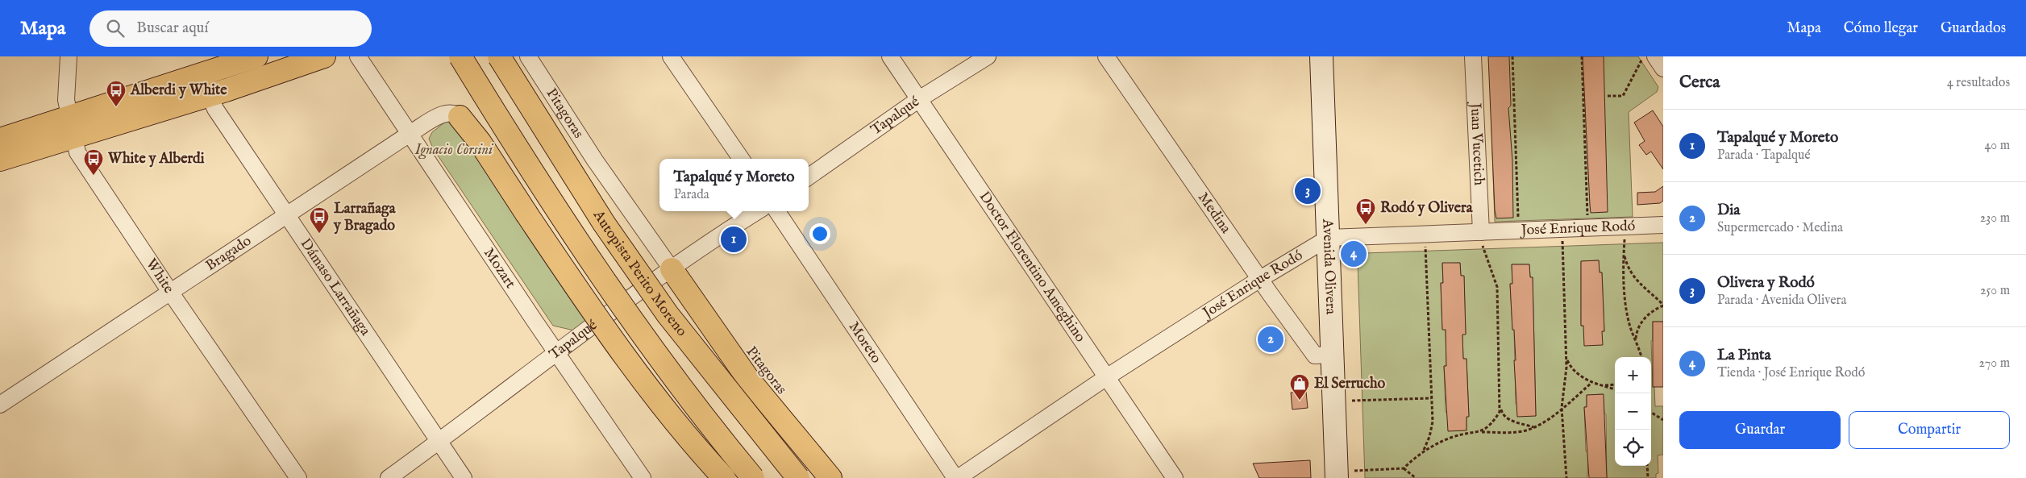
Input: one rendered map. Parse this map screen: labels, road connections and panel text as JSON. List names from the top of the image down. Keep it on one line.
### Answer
{"streets":{"main road":["Avenida Olivera","Autopista Perito Moreno"],"street":["Pitagoras","Tapalqué","Juan Vucetich","Medina","José Enrique Rodó","Bragado","Doctor Florentino Ameghino","Mozart","White","Dámaso Larrañaga","Moreto"]},"crossings":[["Pitagoras","Tapalqué"],["Tapalqué","Doctor Florentino Ameghino"],["Tapalqué","Mozart"],["Tapalqué","Dámaso Larrañaga"],["Juan Vucetich","José Enrique Rodó"],["Medina","José Enrique Rodó"],["Medina","Avenida Olivera"],["José Enrique Rodó","Doctor Florentino Ameghino"],["José Enrique Rodó","Avenida Olivera"],["Bragado","Mozart"],["Bragado","White"],["Bragado","Dámaso Larrañaga"]],"parks":["Ignacio Corsini"],"places":{"bus stop":["Alberdi y White","White y Alberdi","Rodó y Olivera","Larrañaga y Bragado"],"shop":["El Serrucho"]},"page":{"header":"Mapa","search":"Buscar aquí","nav":["Mapa","Cómo llegar","Guardados"],"heading":["Cerca","4 resultados"],"list":[{"mark":"1","name":"Tapalqué y Moreto","note":"Parada · Tapalqué","value":"40 m"},{"mark":"2","name":"Dia","note":"Supermercado · Medina","value":"230 m"},{"mark":"3","name":"Olivera y Rodó","note":"Parada · Avenida Olivera","value":"250 m"},{"mark":"4","name":"La Pinta","note":"Tienda · José Enrique Rodó","value":"270 m"}],"popup":["Tapalqué y Moreto","Parada"],"pins":["3","1","4","2"],"map_buttons":["+","−"],"buttons":["Guardar","Compartir"]}}
